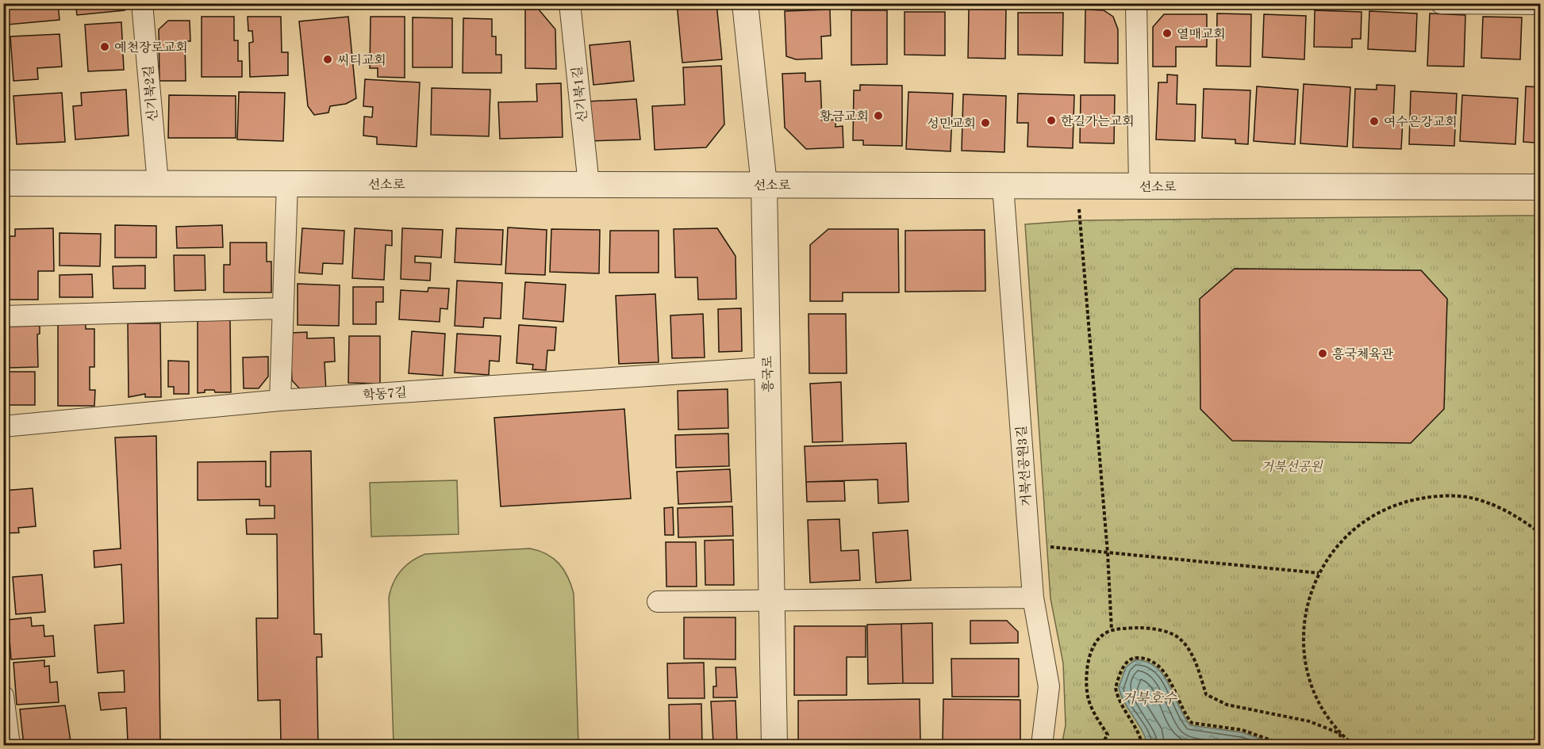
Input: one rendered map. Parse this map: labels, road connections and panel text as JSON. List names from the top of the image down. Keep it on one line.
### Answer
{"streets":{"street":["신기북2길","신기북1길","선소로","흥국로","학동7길","거북선공원3길"]},"crossings":[["신기북2길","선소로"],["신기북1길","선소로"],["선소로","흥국로"],["선소로","거북선공원3길"],["흥국로","학동7길"]],"water":["거북호수"],"parks":["거북선공원"],"places":["열매교회","예천장로교회","씨티교회","황금교회","한길가는교회","여수은강교회","성민교회","흥국체육관"]}
